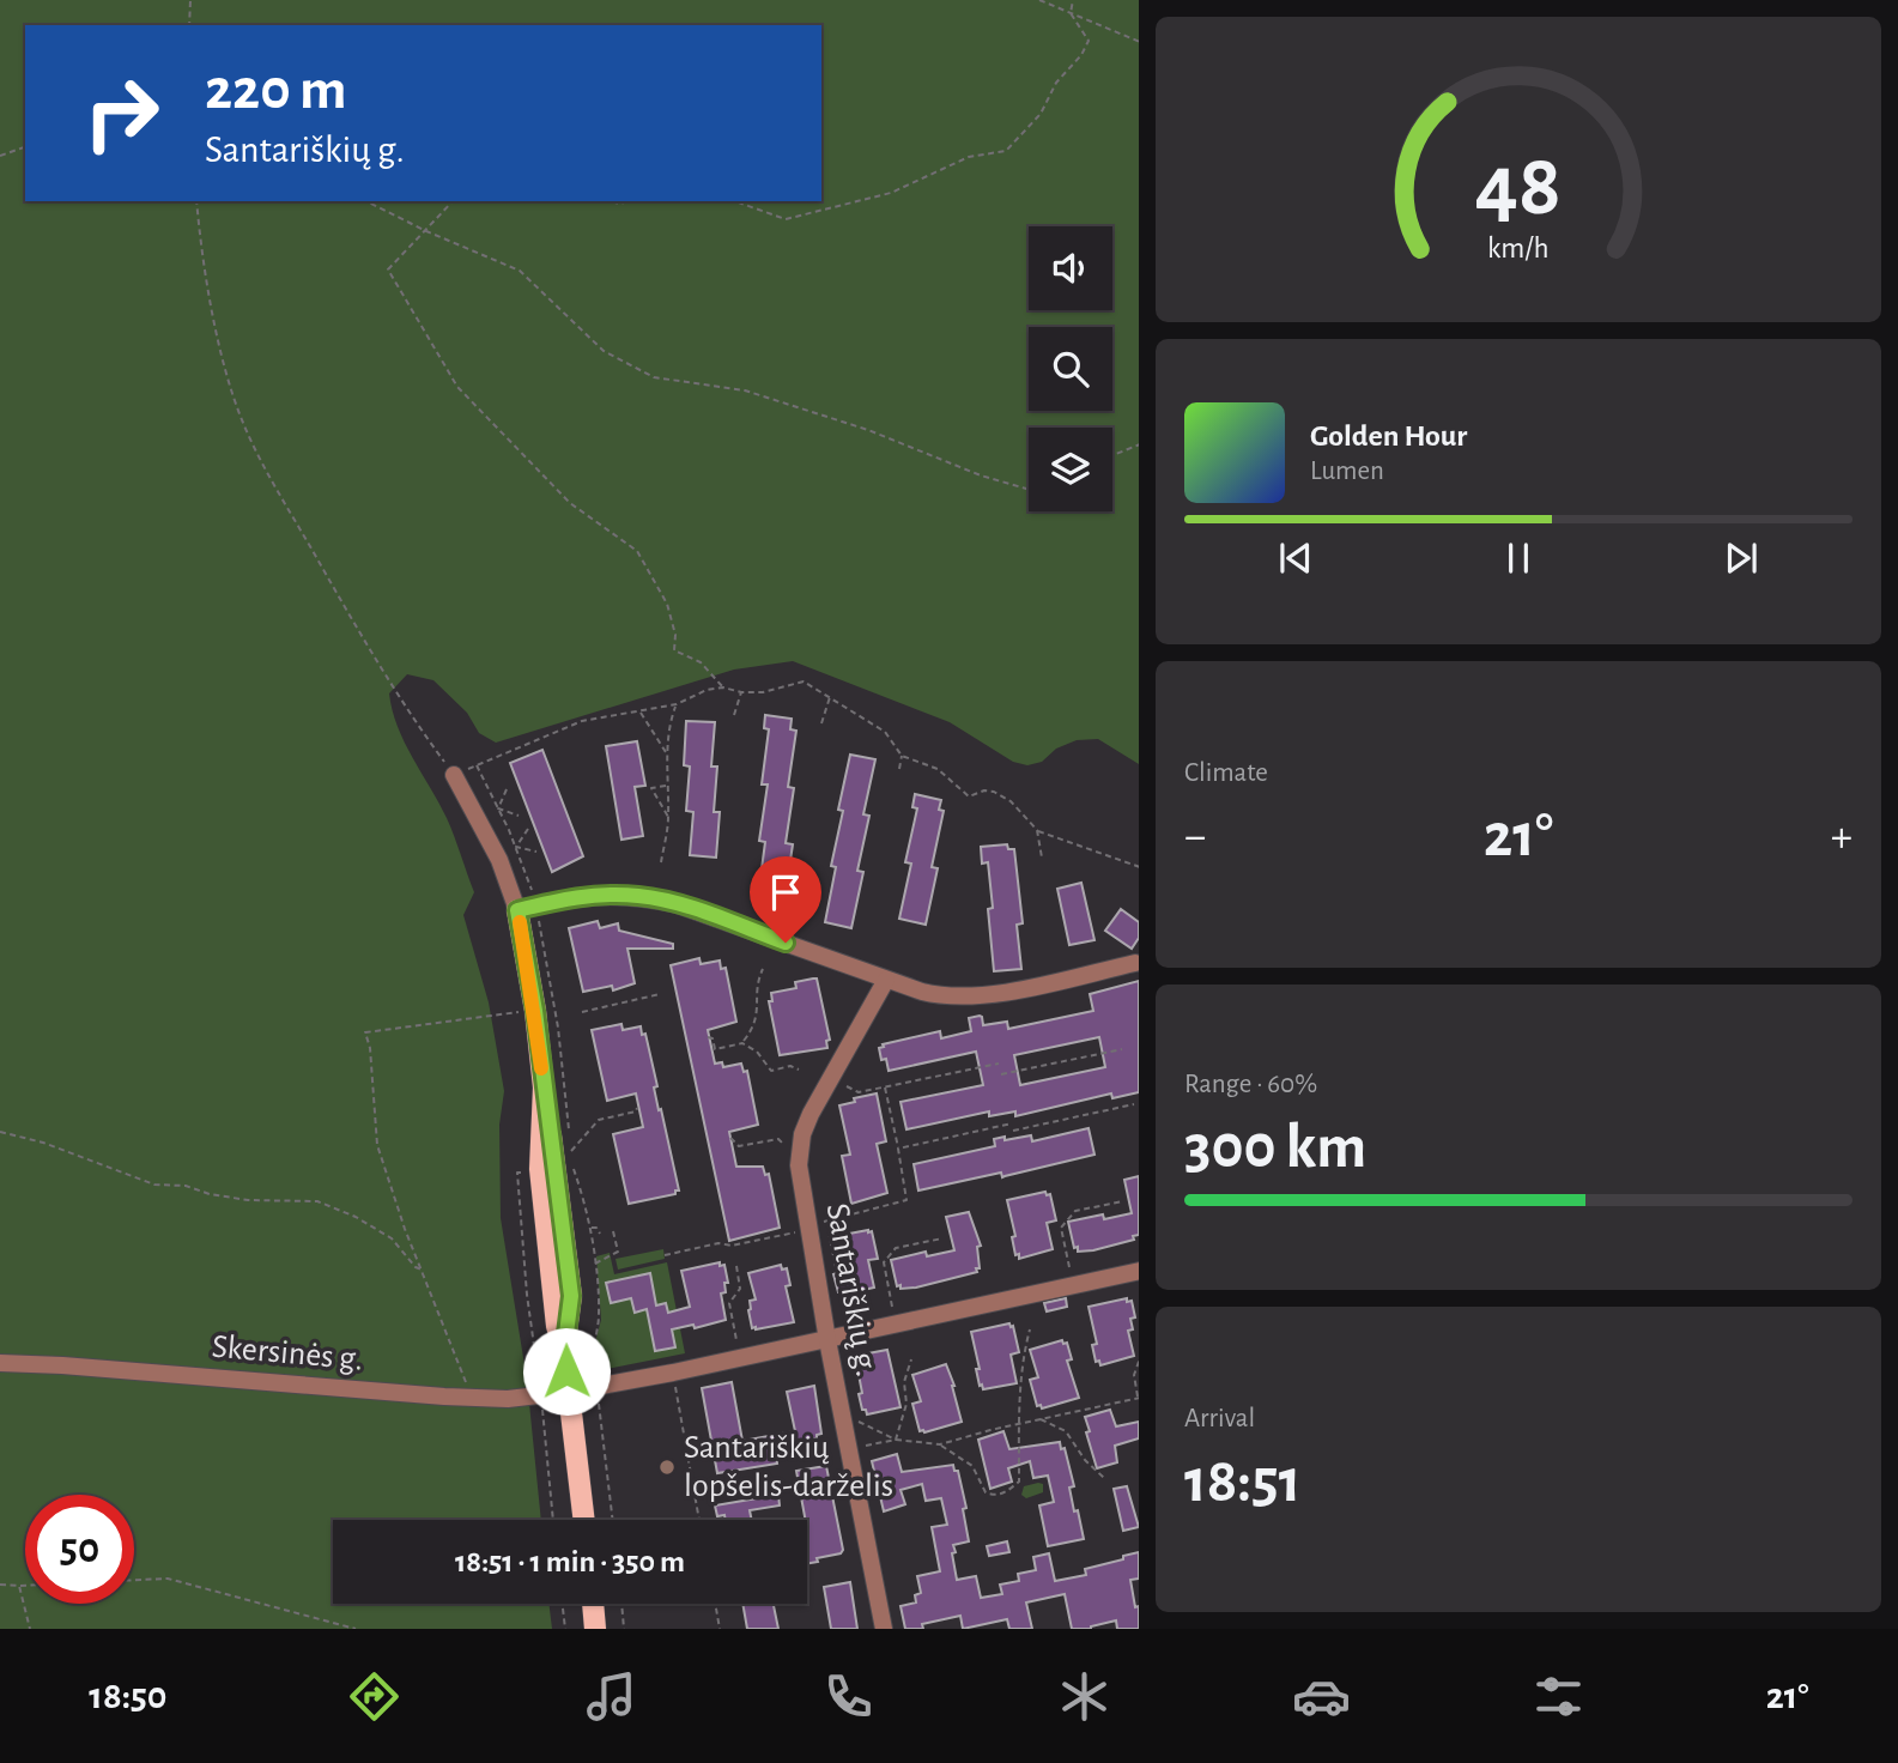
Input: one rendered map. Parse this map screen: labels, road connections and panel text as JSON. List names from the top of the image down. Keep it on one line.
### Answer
{"streets":{"street":["Santariškių g.","Skersinės g."]},"crossings":[["Santariškių g.","Skersinės g."]],"places":["Santariškių lopšelis-darželis"],"page":{"turn":["220 m","Santariškių g."],"song":["Golden Hour","Lumen"],"tile":["Climate",["Range · 60%","300 km"],["Arrival","18:51"]],"heat":["−","21°","+"],"limit":"50","trip":"18:51 · 1 min · 350 m","tabs":["18:50","21°"],"gauge":["48","km/h"]}}
